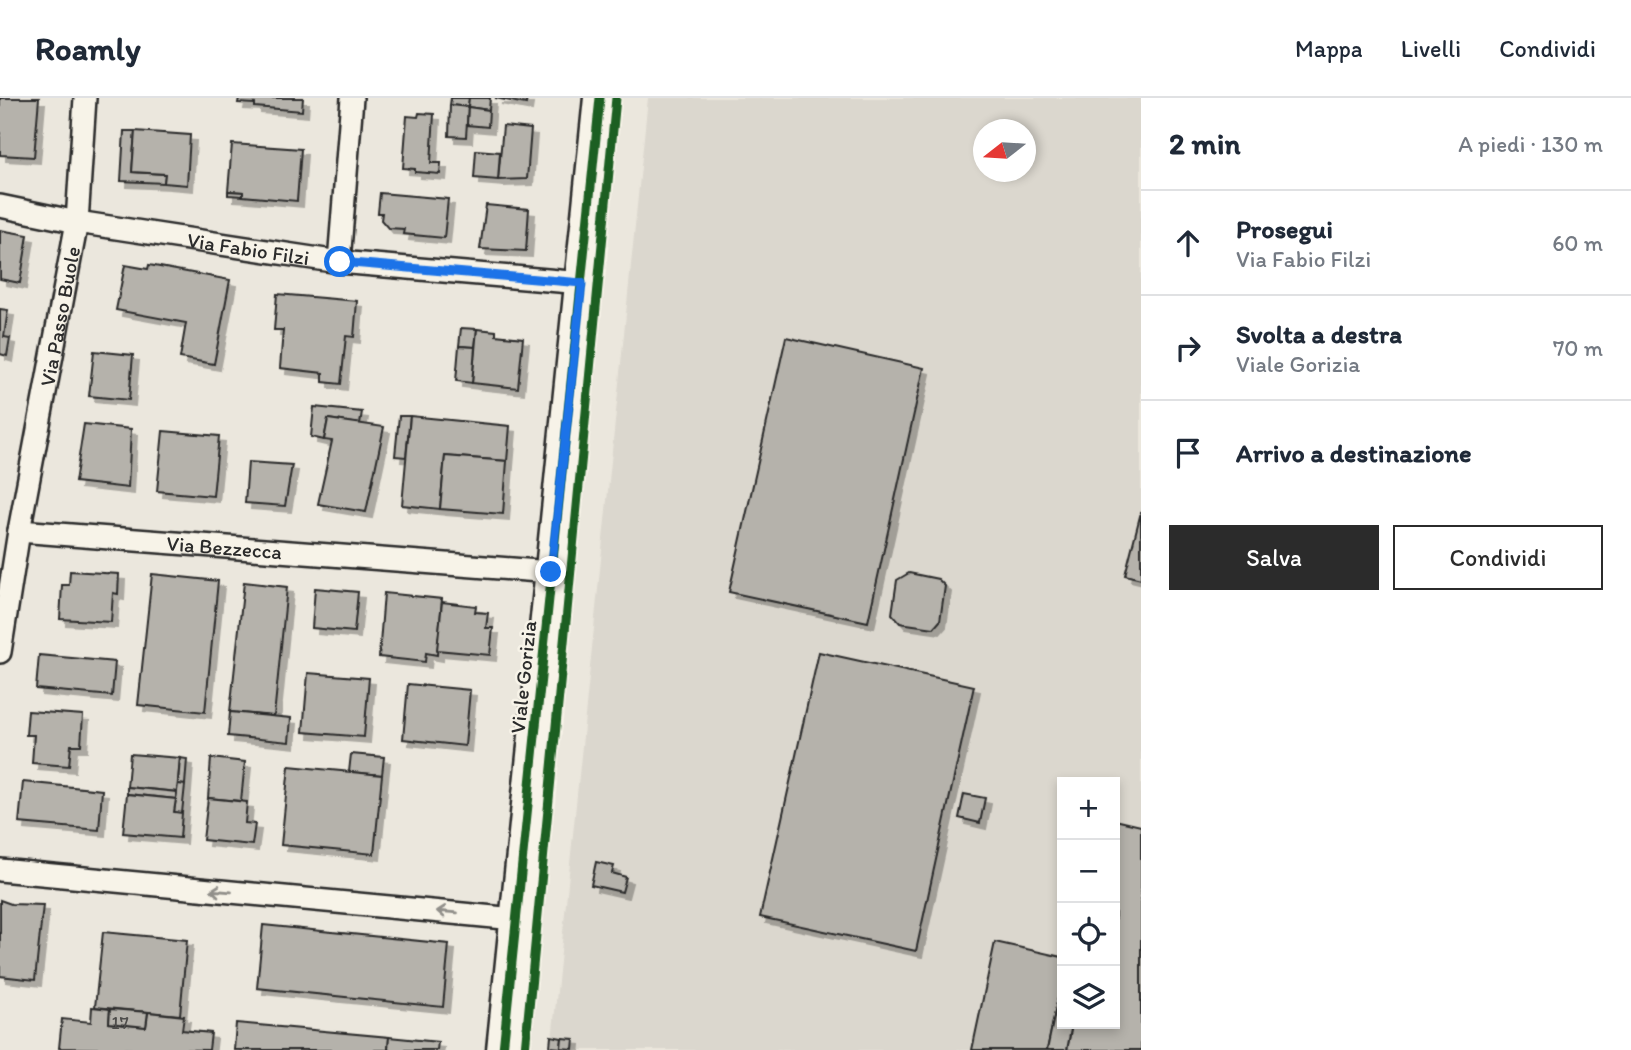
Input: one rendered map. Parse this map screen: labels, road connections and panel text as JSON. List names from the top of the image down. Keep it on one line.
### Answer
{"streets":{"street":["Via Fabio Filzi","Via Passo Buole","Via Bezzecca","Viale Gorizia"]},"crossings":[["Via Fabio Filzi","Via Passo Buole"],["Via Fabio Filzi","Viale Gorizia"],["Via Passo Buole","Via Bezzecca"],["Via Bezzecca","Viale Gorizia"]],"house_numbers":["17"],"north":"left","page":{"header":"Roamly","nav":["Mappa","Livelli","Condividi"],"heading":["2 min","A piedi · 130 m"],"list":[["Prosegui","Via Fabio Filzi","60 m"],["Svolta a destra","Viale Gorizia","70 m"],"Arrivo a destinazione"],"buttons":["Salva","Condividi"],"map_buttons":["+","−"]}}
